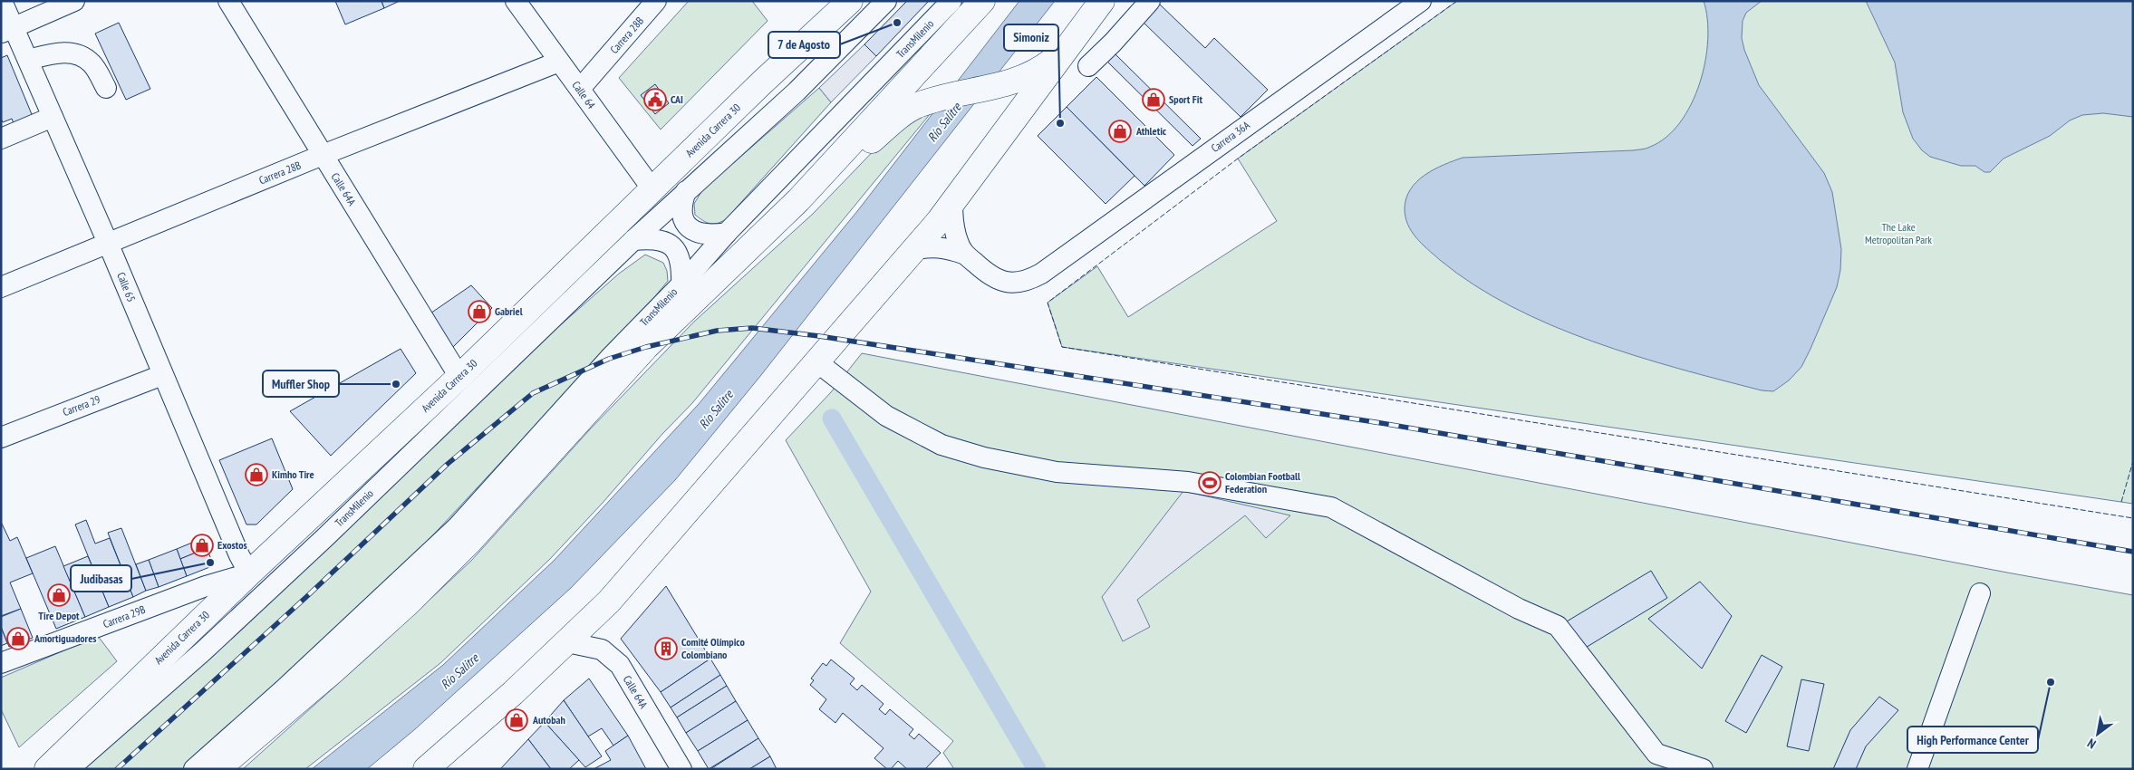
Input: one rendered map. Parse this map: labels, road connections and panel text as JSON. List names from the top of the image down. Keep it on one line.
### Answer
{"streets":{"highway":["Avenida Carrera 30"],"street":["Carrera 28B","TransMilenio","Calle 64","Carrera 36A","Calle 64A","Calle 65","Carrera 29","Carrera 29B"]},"crossings":[["Carrera 28B","Calle 64"],["Carrera 28B","Calle 64A"],["Carrera 28B","Calle 65"],["Calle 64","Avenida Carrera 30"],["Avenida Carrera 30","Calle 64A"],["Avenida Carrera 30","Calle 65"],["Avenida Carrera 30","Carrera 29B"],["Calle 65","Carrera 29"],["Calle 65","Carrera 29B"]],"water":["Río Salitre"],"parks":["The Lake Metropolitan Park"],"places":{"other":["7 de Agosto","Simoniz","Muffler Shop","Judibasas","High Performance Center"],"public building":["CAI"],"shop":["Sport Fit","Athletic","Gabriel","Kimho Tire","Exostos","Tire Depot","Amortiguadores","Autobah"],"sports":["Colombian Football Federation"],"building":["Comité Olímpico Colombiano"]},"north":"bottom left"}
